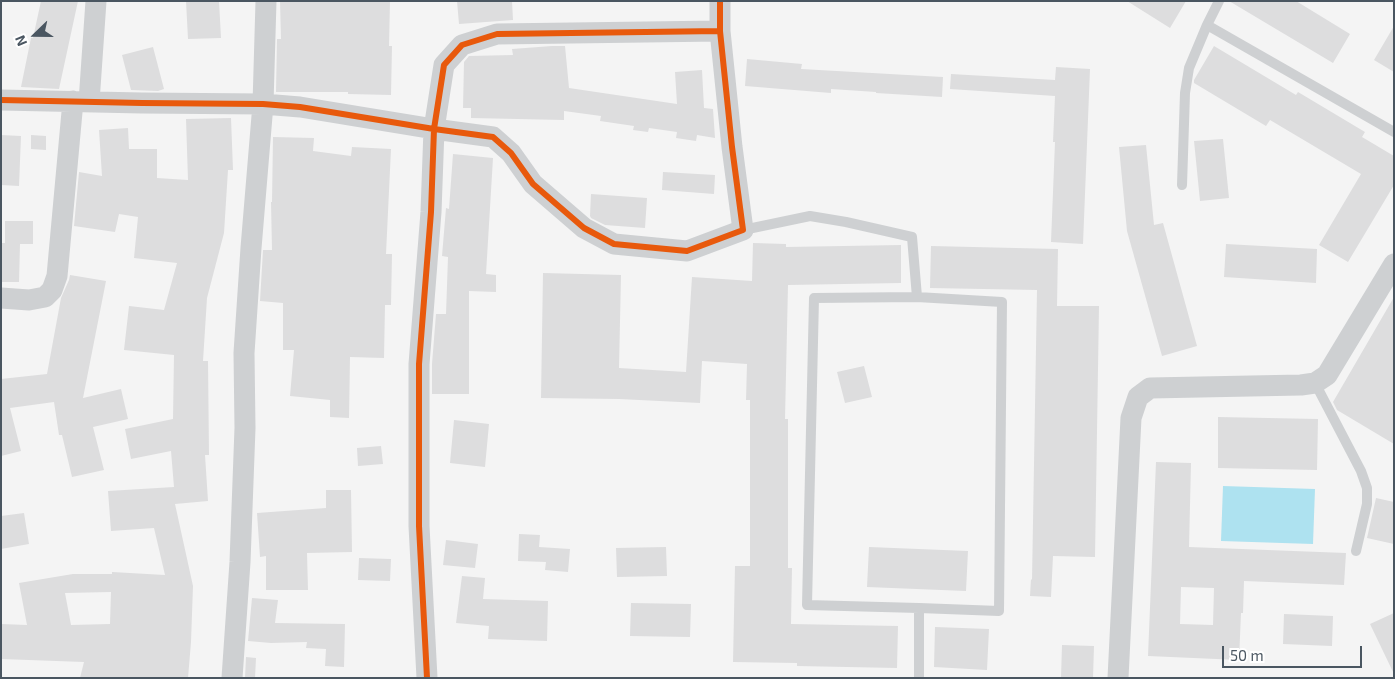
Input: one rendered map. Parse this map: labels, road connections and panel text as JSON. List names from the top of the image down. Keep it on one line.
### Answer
{"scale_bar":"50 m","north":"left"}
